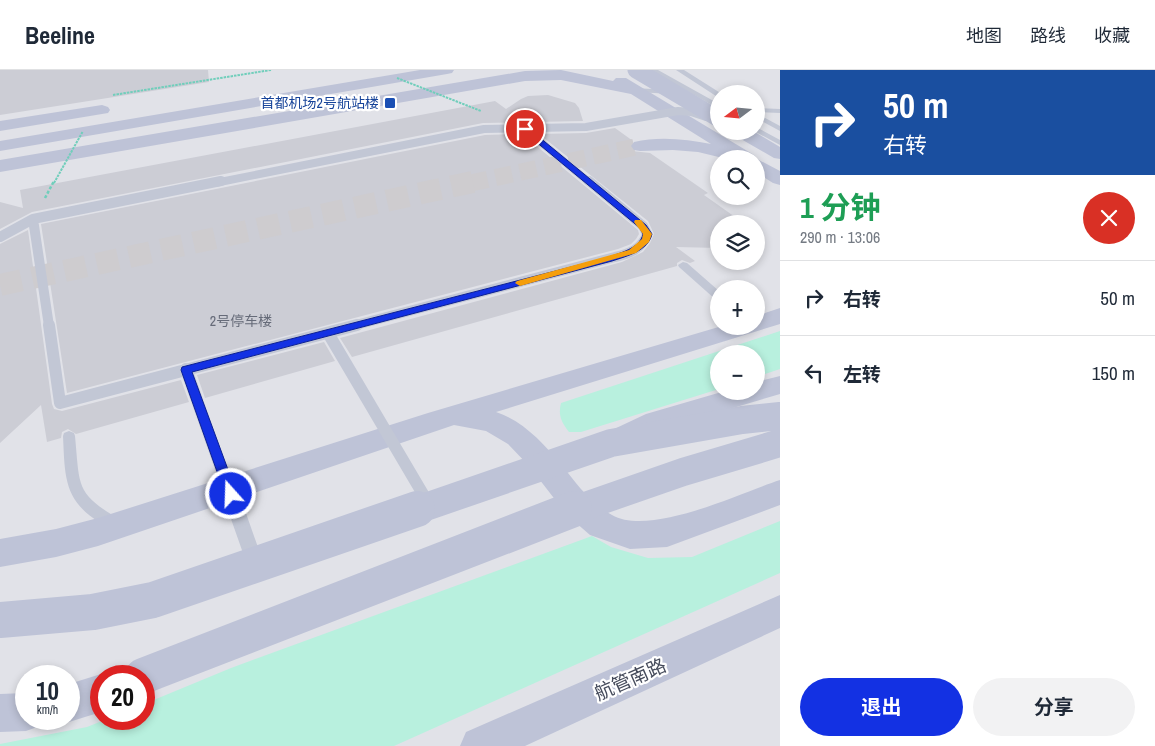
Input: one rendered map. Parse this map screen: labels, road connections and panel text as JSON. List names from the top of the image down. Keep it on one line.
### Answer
{"streets":{"street":["航管南路"]},"places":{"transit":["首都机场2号航站楼"]},"house_numbers":["2号停车楼"],"north":"left","page":{"header":"Beeline","nav":["地图","路线","收藏"],"turn":["50 m","右转"],"map_buttons":["+","−"],"heading":["1 分钟","290 m · 13:06"],"list":[{"name":"右转","value":"50 m"},{"name":"左转","value":"150 m"}],"speed":"10 km/h","limit":"20","buttons":["退出","分享"]}}
